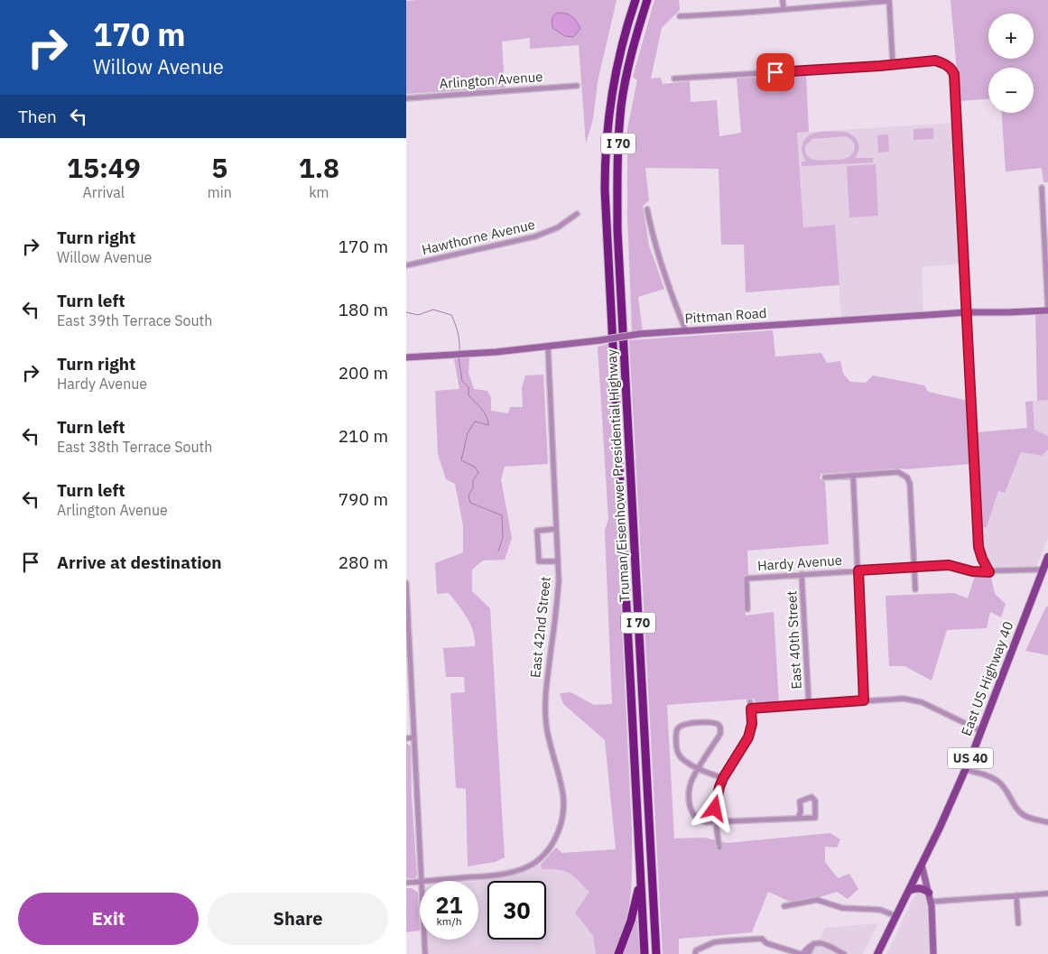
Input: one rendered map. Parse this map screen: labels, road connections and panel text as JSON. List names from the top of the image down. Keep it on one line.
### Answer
{"streets":{"highway":["I 70","Truman/Eisenhower Presidential Highway"],"main road":["East US Highway 40","US 40"],"street":["Arlington Avenue","Hawthorne Avenue","Pittman Road","Hardy Avenue","East 42nd Street","East 40th Street"]},"crossings":[["Pittman Road","East 42nd Street"],["Hardy Avenue","East 40th Street"],["Hardy Avenue","East US Highway 40"]],"page":{"turn":["170 m","Willow Avenue"],"map_buttons":["+","−"],"then":"Then","eta":["15:49","Arrival","5","min","1.8","km"],"list":[{"name":"Turn right","note":"Willow Avenue","value":"170 m"},{"name":"Turn left","note":"East 39th Terrace South","value":"180 m"},{"name":"Turn right","note":"Hardy Avenue","value":"200 m"},{"name":"Turn left","note":"East 38th Terrace South","value":"210 m"},{"name":"Turn left","note":"Arlington Avenue","value":"790 m"},{"name":"Arrive at destination","value":"280 m"}],"speed":"21 km/h","limit":"30","buttons":["Exit","Share"]}}
